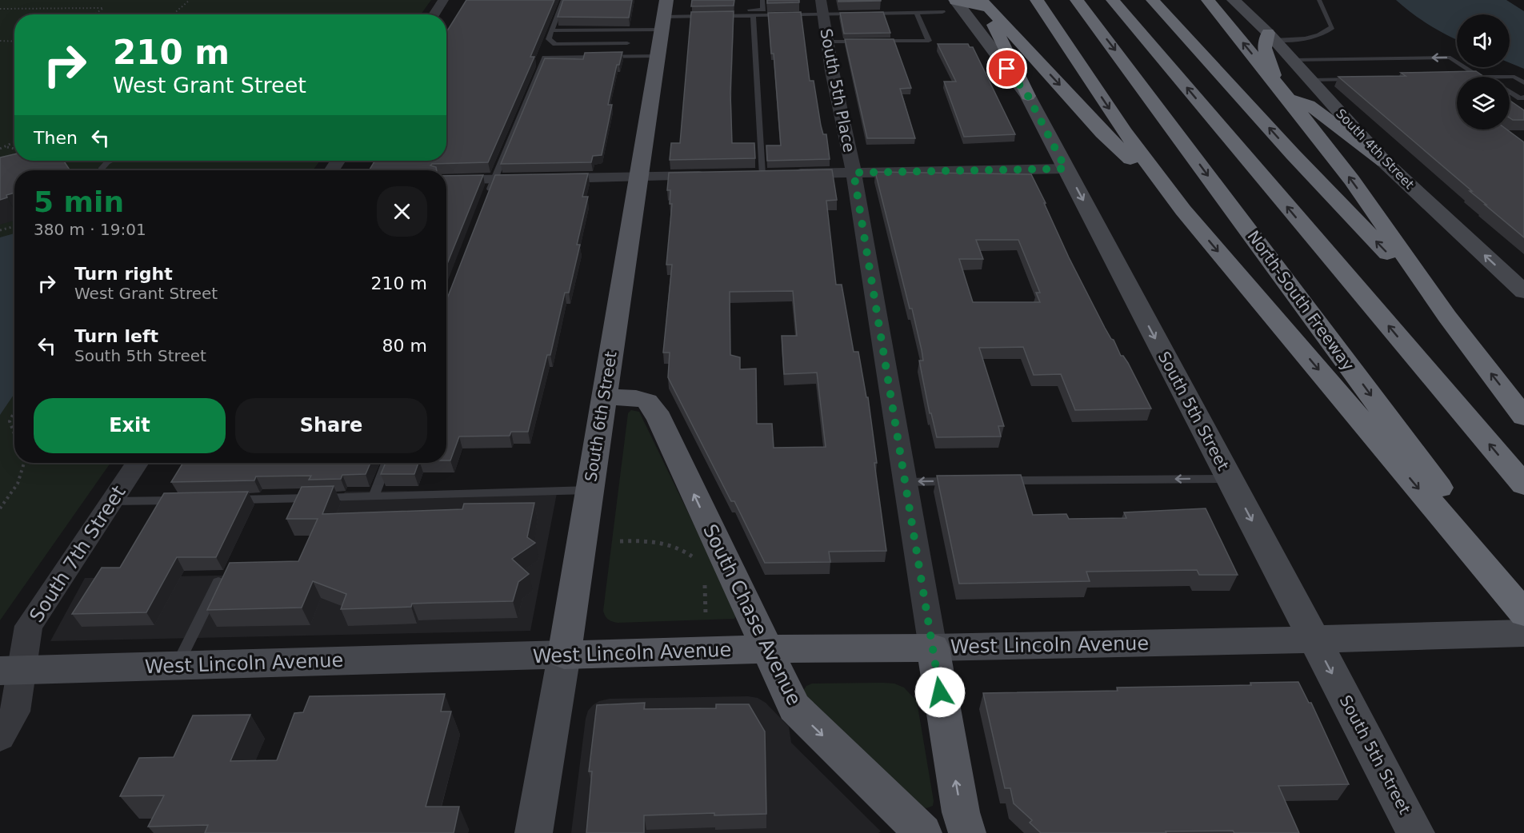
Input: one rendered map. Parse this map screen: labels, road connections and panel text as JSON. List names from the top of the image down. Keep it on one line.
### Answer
{"streets":{"highway":["North-South Freeway"],"main road":["South 5th Place","South 6th Street","South Chase Avenue","West Lincoln Avenue"],"street":["South 4th Street","South 5th Street","South 7th Street"]},"crossings":[["South 5th Place","West Lincoln Avenue"],["South 5th Street","West Lincoln Avenue"],["South 6th Street","South Chase Avenue"],["South 6th Street","West Lincoln Avenue"],["South 7th Street","West Lincoln Avenue"],["South Chase Avenue","West Lincoln Avenue"]],"one_way":["South 4th Street","South 5th Street"],"page":{"turn":["210 m","West Grant Street"],"then":"Then","heading":["5 min","380 m · 19:01"],"list":[{"name":"Turn right","note":"West Grant Street","value":"210 m"},{"name":"Turn left","note":"South 5th Street","value":"80 m"}],"buttons":["Exit","Share"]}}
